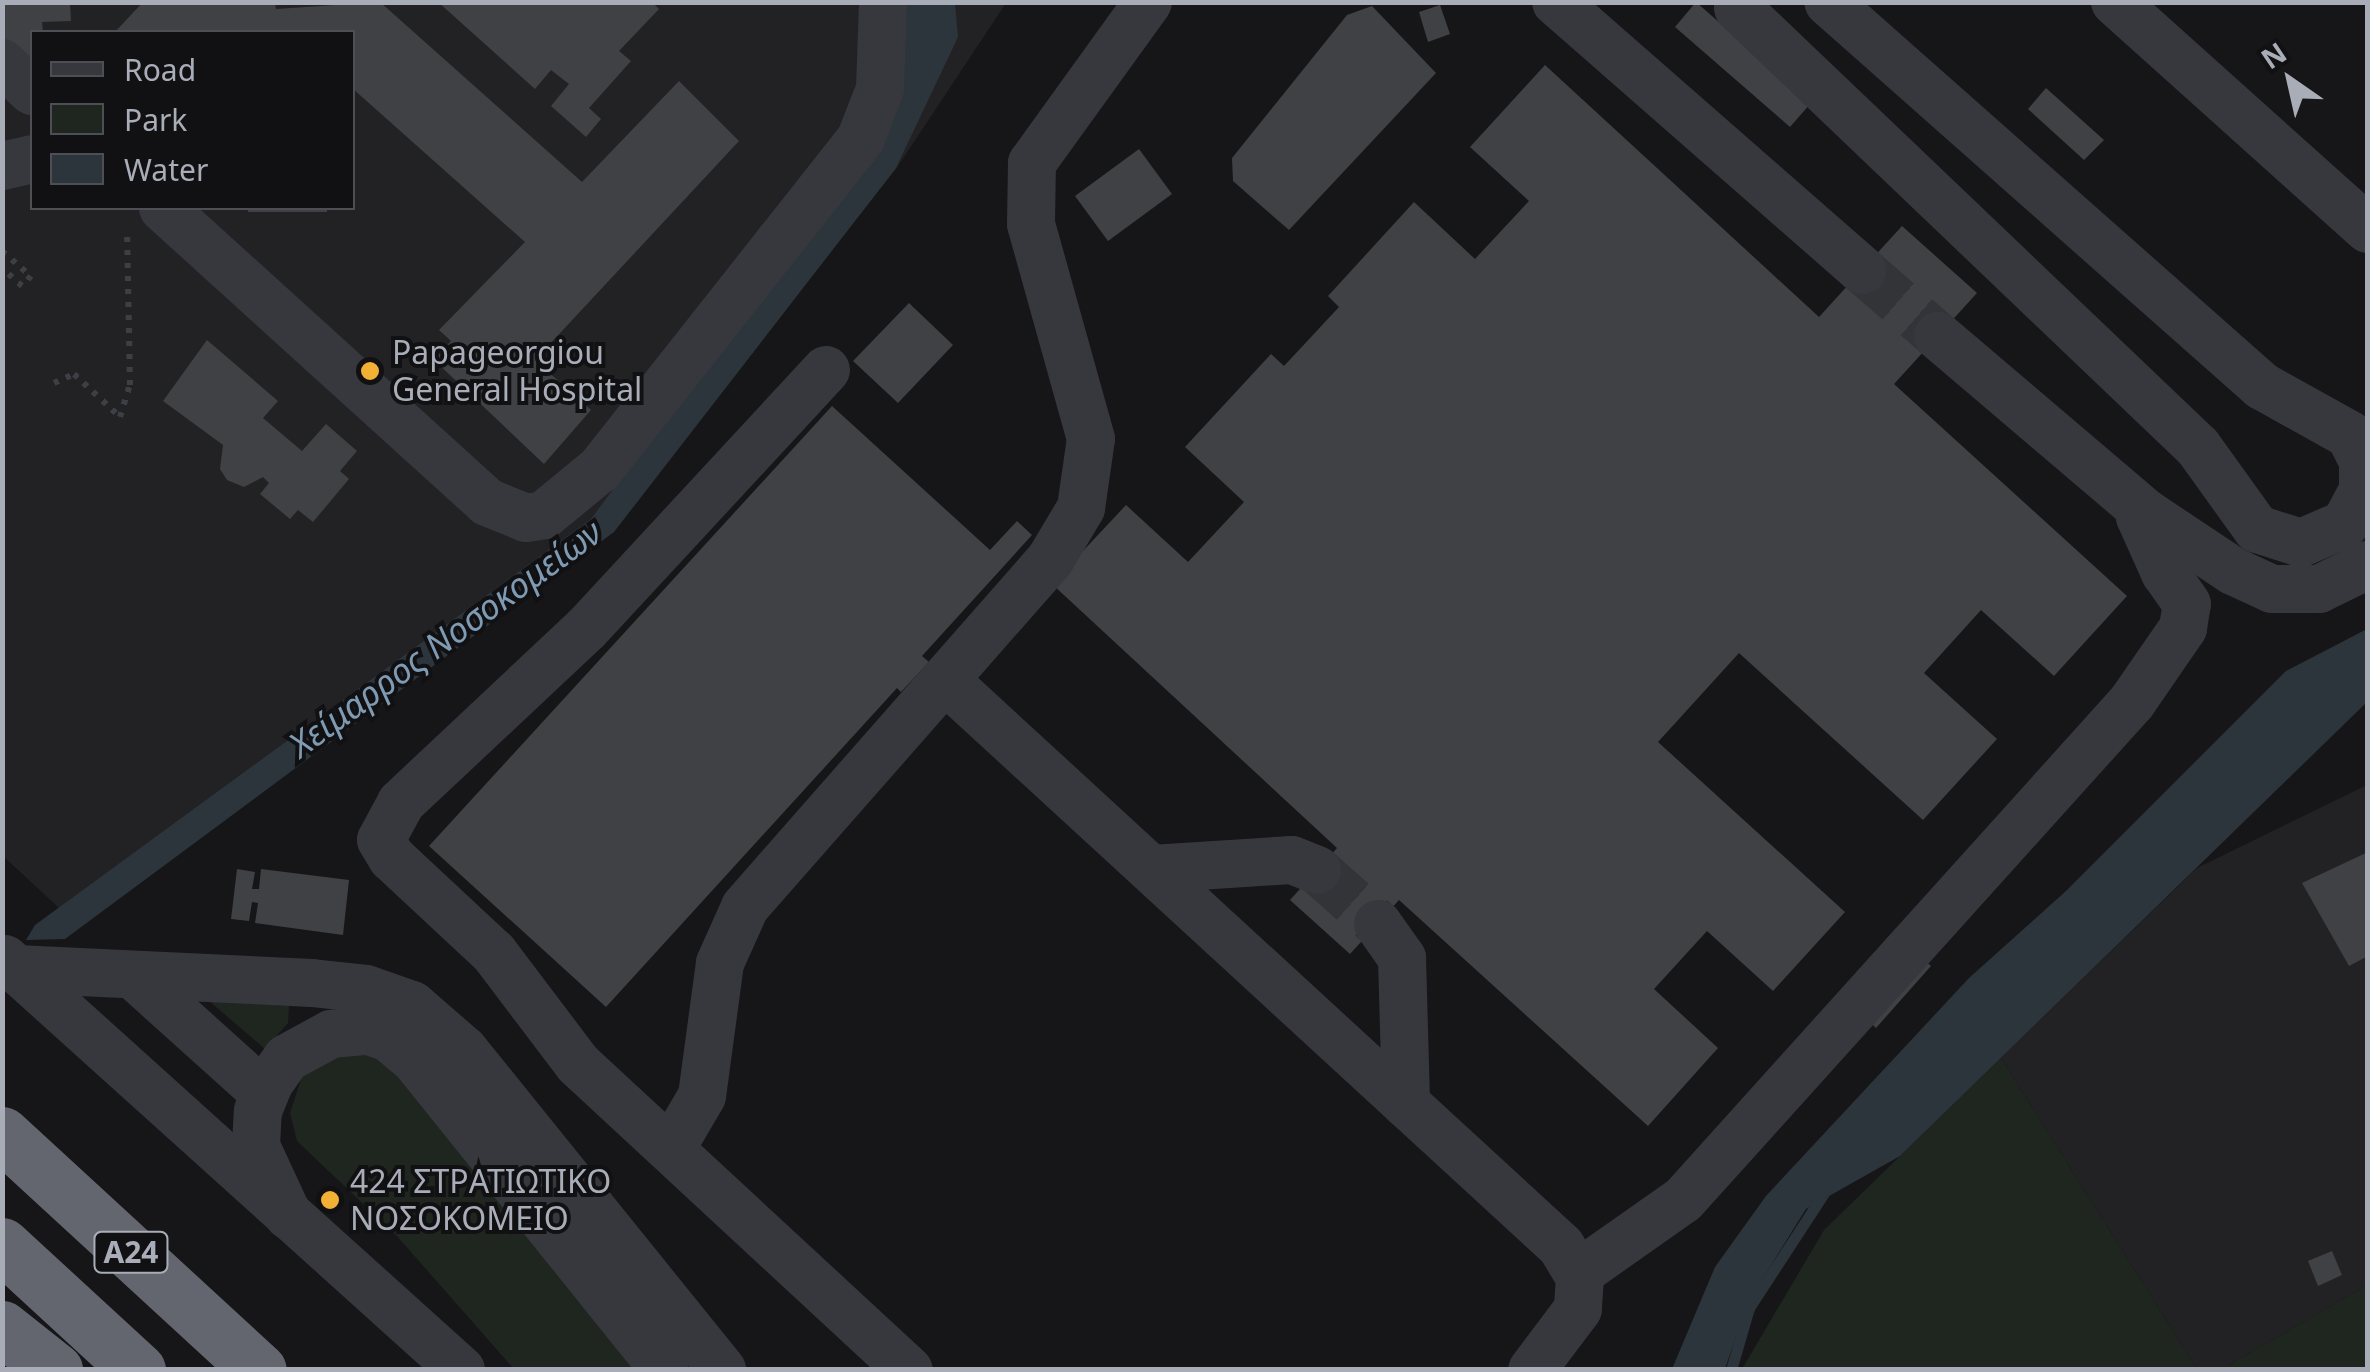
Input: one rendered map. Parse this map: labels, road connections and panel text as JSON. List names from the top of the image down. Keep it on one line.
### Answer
{"streets":{"highway":["Α24"]},"water":["Χείμαρρος Νοσοκομείων"],"places":["Papageorgiou General Hospital","424 ΣΤΡΑΤΙΩΤΙΚΟ ΝΟΣΟΚΟΜΕΙΟ"],"legend":["Road","Park","Water"],"north":"top left"}
